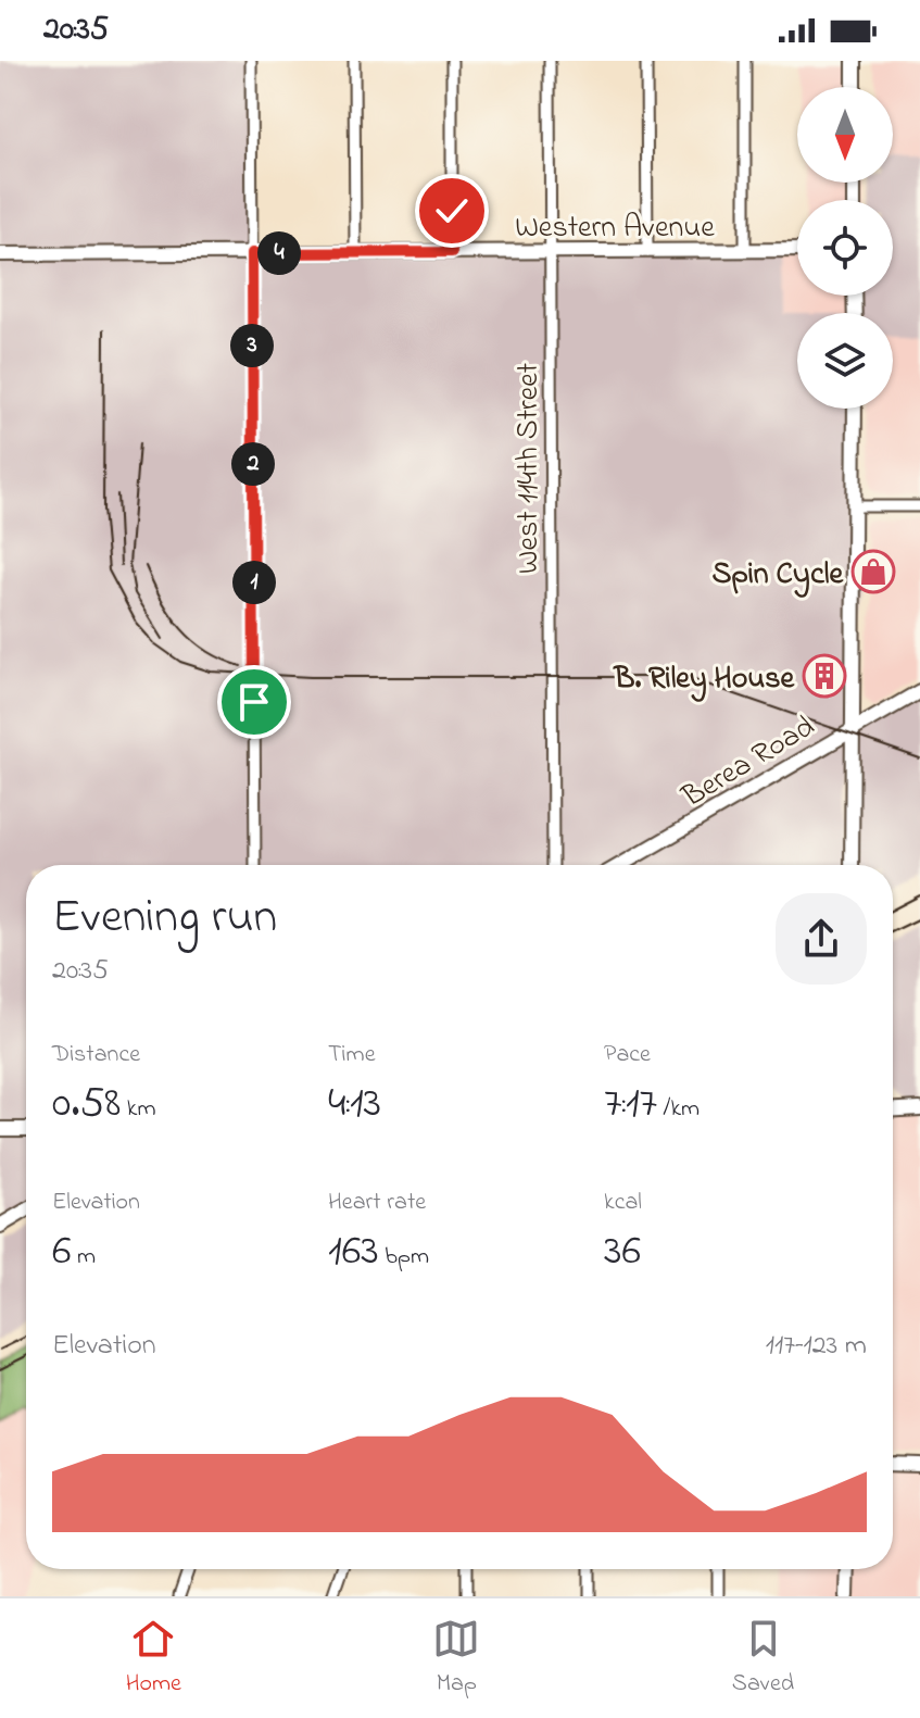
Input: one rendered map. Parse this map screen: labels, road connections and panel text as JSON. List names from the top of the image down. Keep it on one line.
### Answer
{"streets":{"main road":["Western Avenue","Berea Road"],"street":["West 114th Street"]},"crossings":[["Western Avenue","West 114th Street"]],"places":{"shop":["Spin Cycle"],"building":["B. Riley House"]},"north":"bottom","page":{"status":"20:35","pins":["4","3","2","1"],"heading":["Evening run","20:35"],"stats":[["Distance","0.58 km"],["Time","4:13"],["Pace","7:17 /km"],["Elevation","6 m"],["Heart rate","163 bpm"],["kcal","36"]],"chart":["Elevation","117–123 m"],"tabs":["Home","Map","Saved"]}}
